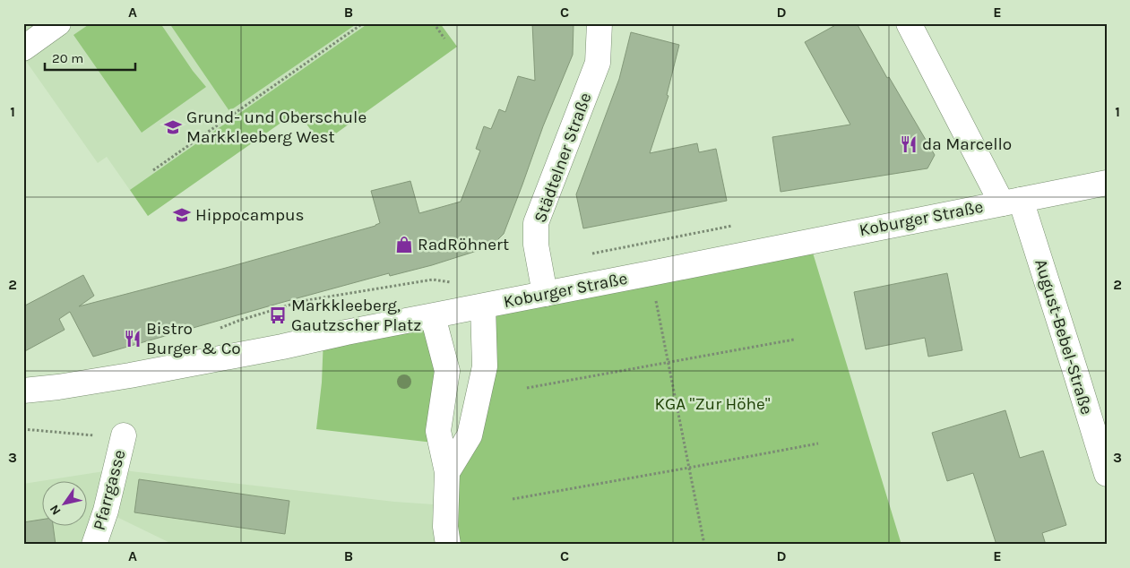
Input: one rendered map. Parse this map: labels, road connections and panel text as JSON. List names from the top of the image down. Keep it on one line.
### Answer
{"streets":{"street":["Städtelner Straße","Koburger Straße","August-Bebel-Straße","Pfarrgasse"]},"crossings":[["Städtelner Straße","Koburger Straße"],["Koburger Straße","August-Bebel-Straße"]],"parks":["KGA \"Zur Höhe\""],"places":{"school or university":["Grund- und Oberschule Markkleeberg West","Hippocampus"],"restaurant":["da Marcello","Bistro Burger & Co"],"shop":["RadRöhnert"],"bus stop":["Markkleeberg, Gautzscher Platz"]},"scale_bar":"20 m","north":"bottom left","grid":{"columns":["A","B","C","D","E"],"rows":["1","2","3"]}}
